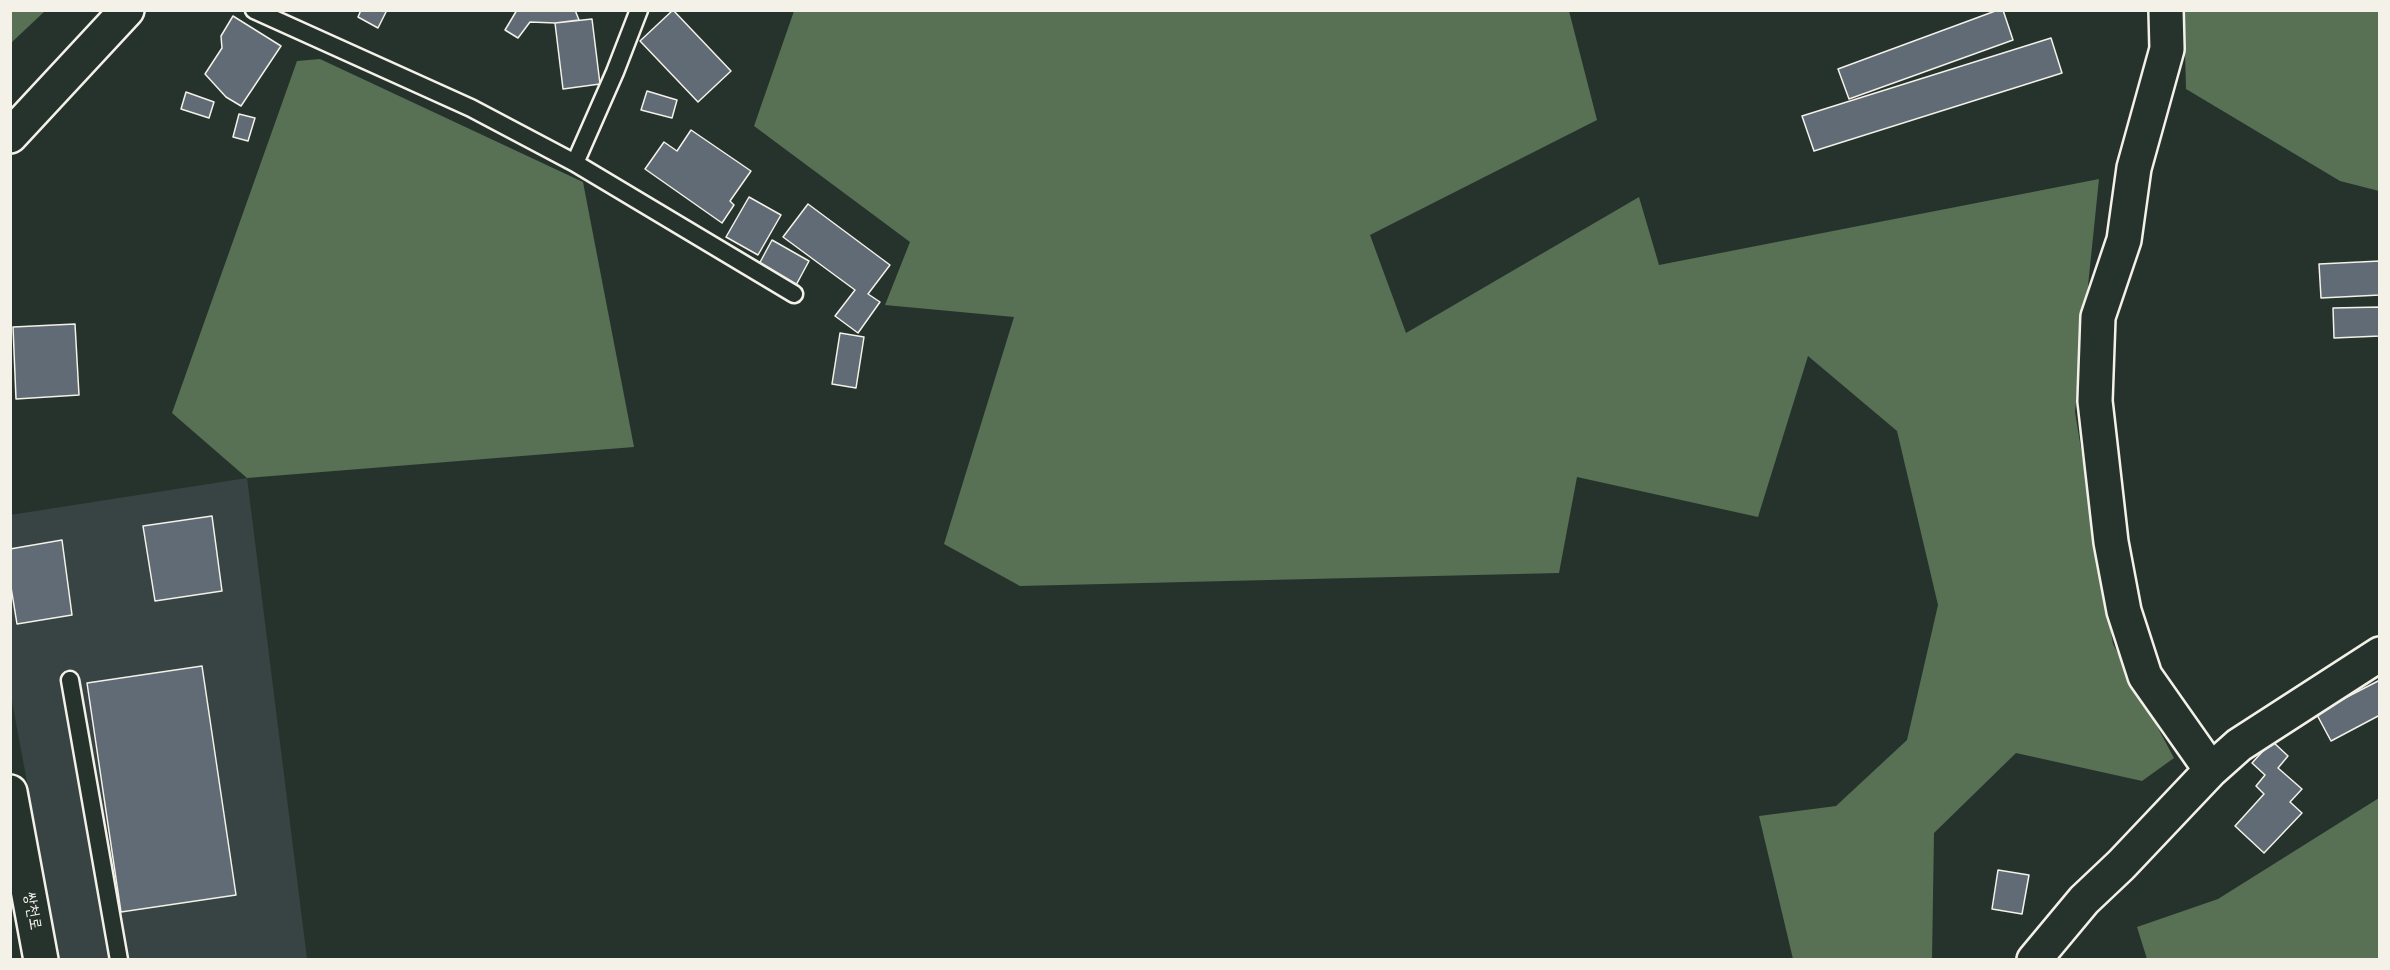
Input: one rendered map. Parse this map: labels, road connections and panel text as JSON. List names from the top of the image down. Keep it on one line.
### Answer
{"streets":{"street":["쌍천로"]}}
